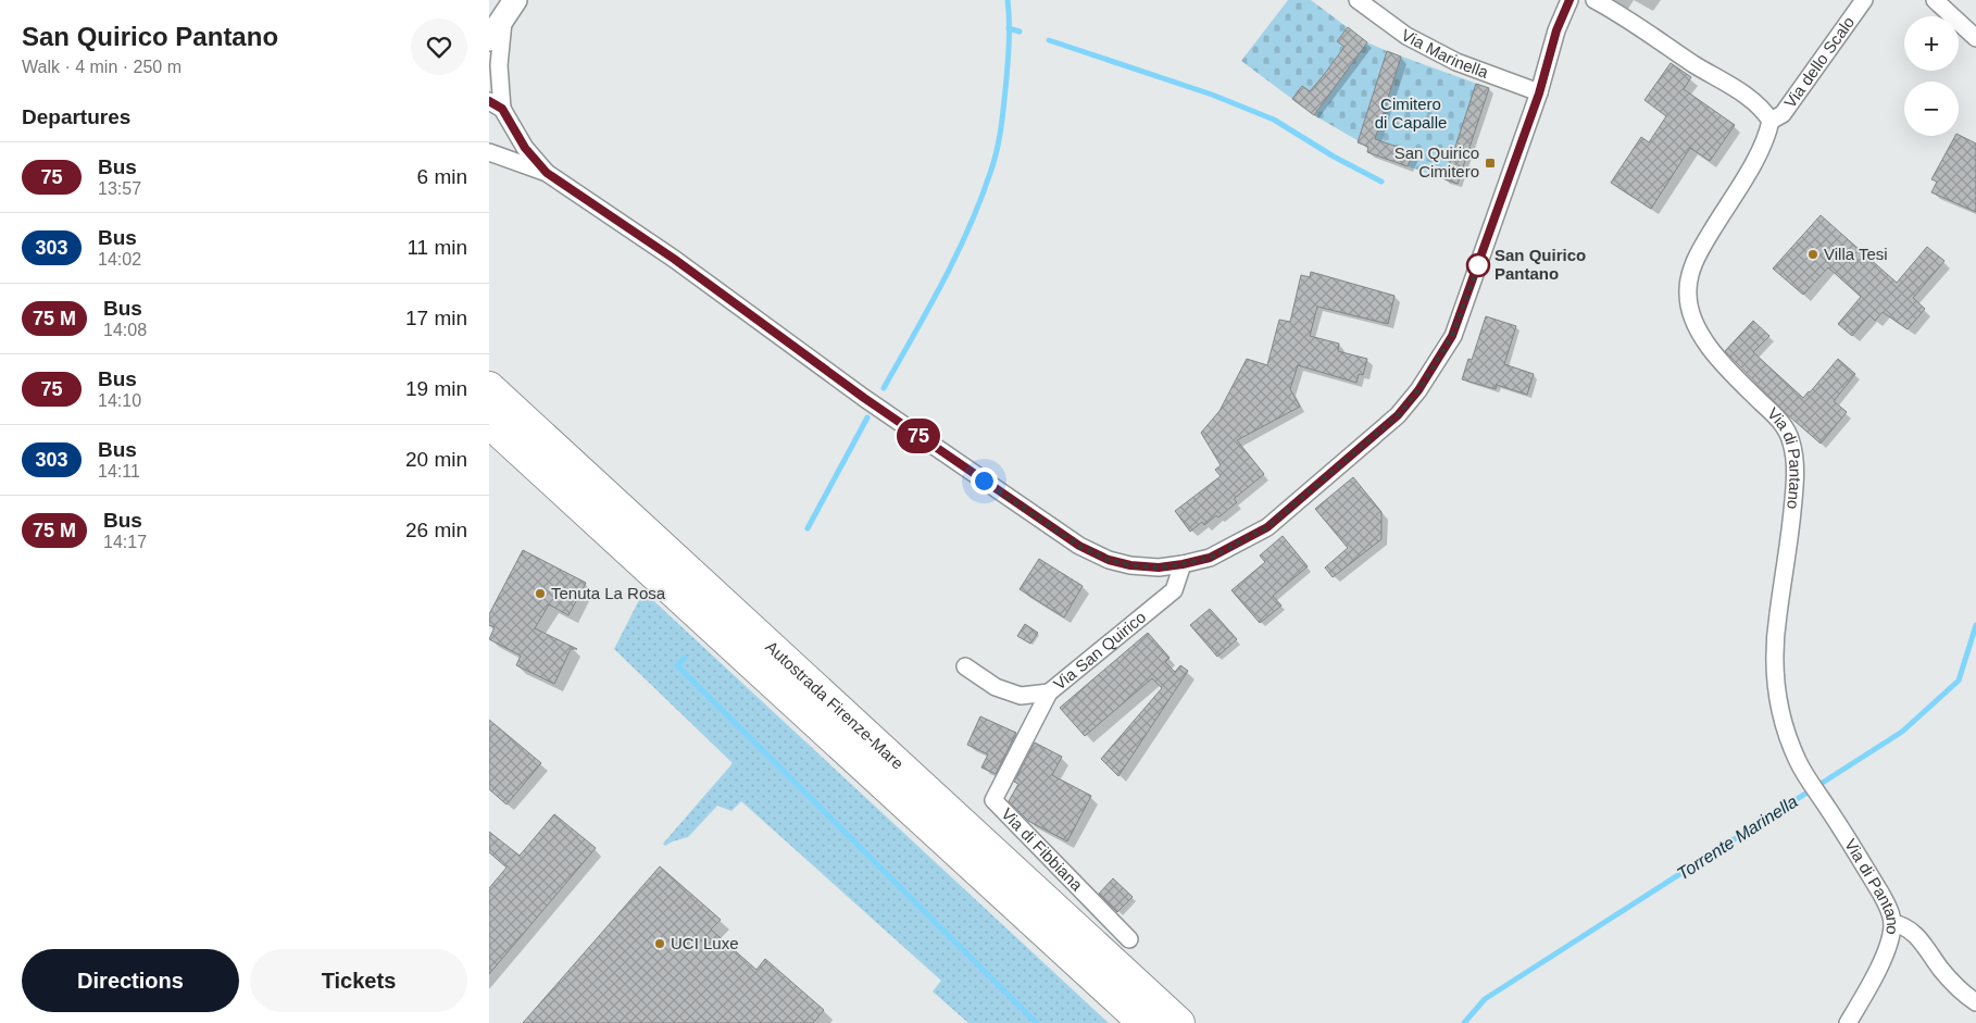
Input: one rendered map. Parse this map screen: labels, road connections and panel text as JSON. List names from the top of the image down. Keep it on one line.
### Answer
{"streets":{"highway":["Autostrada Firenze-Mare"],"street":["Via Marinella","Via dello Scalo","Via di Pantano","Via San Quirico","Via di Fibbiana"]},"crossings":[["Via dello Scalo","Via di Pantano"],["Via San Quirico","Via di Fibbiana"]],"water":["Torrente Marinella"],"parks":["Cimitero di Capalle"],"places":{"transit":["San Quirico Cimitero"],"other":["Villa Tesi","San Quirico Pantano","Tenuta La Rosa","UCI Luxe"]},"lines":["bus line 75"],"page":{"heading":[["San Quirico Pantano","Walk · 4 min · 250 m"],"Departures"],"on_map":"75","map_buttons":["+","−"],"list":[{"mark":"75","name":"Bus","note":"13:57","value":"6 min"},{"mark":"303","name":"Bus","note":"14:02","value":"11 min"},{"mark":"75 M","name":"Bus","note":"14:08","value":"17 min"},{"mark":"75","name":"Bus","note":"14:10","value":"19 min"},{"mark":"303","name":"Bus","note":"14:11","value":"20 min"},{"mark":"75 M","name":"Bus","note":"14:17","value":"26 min"}],"buttons":["Directions","Tickets"]}}
